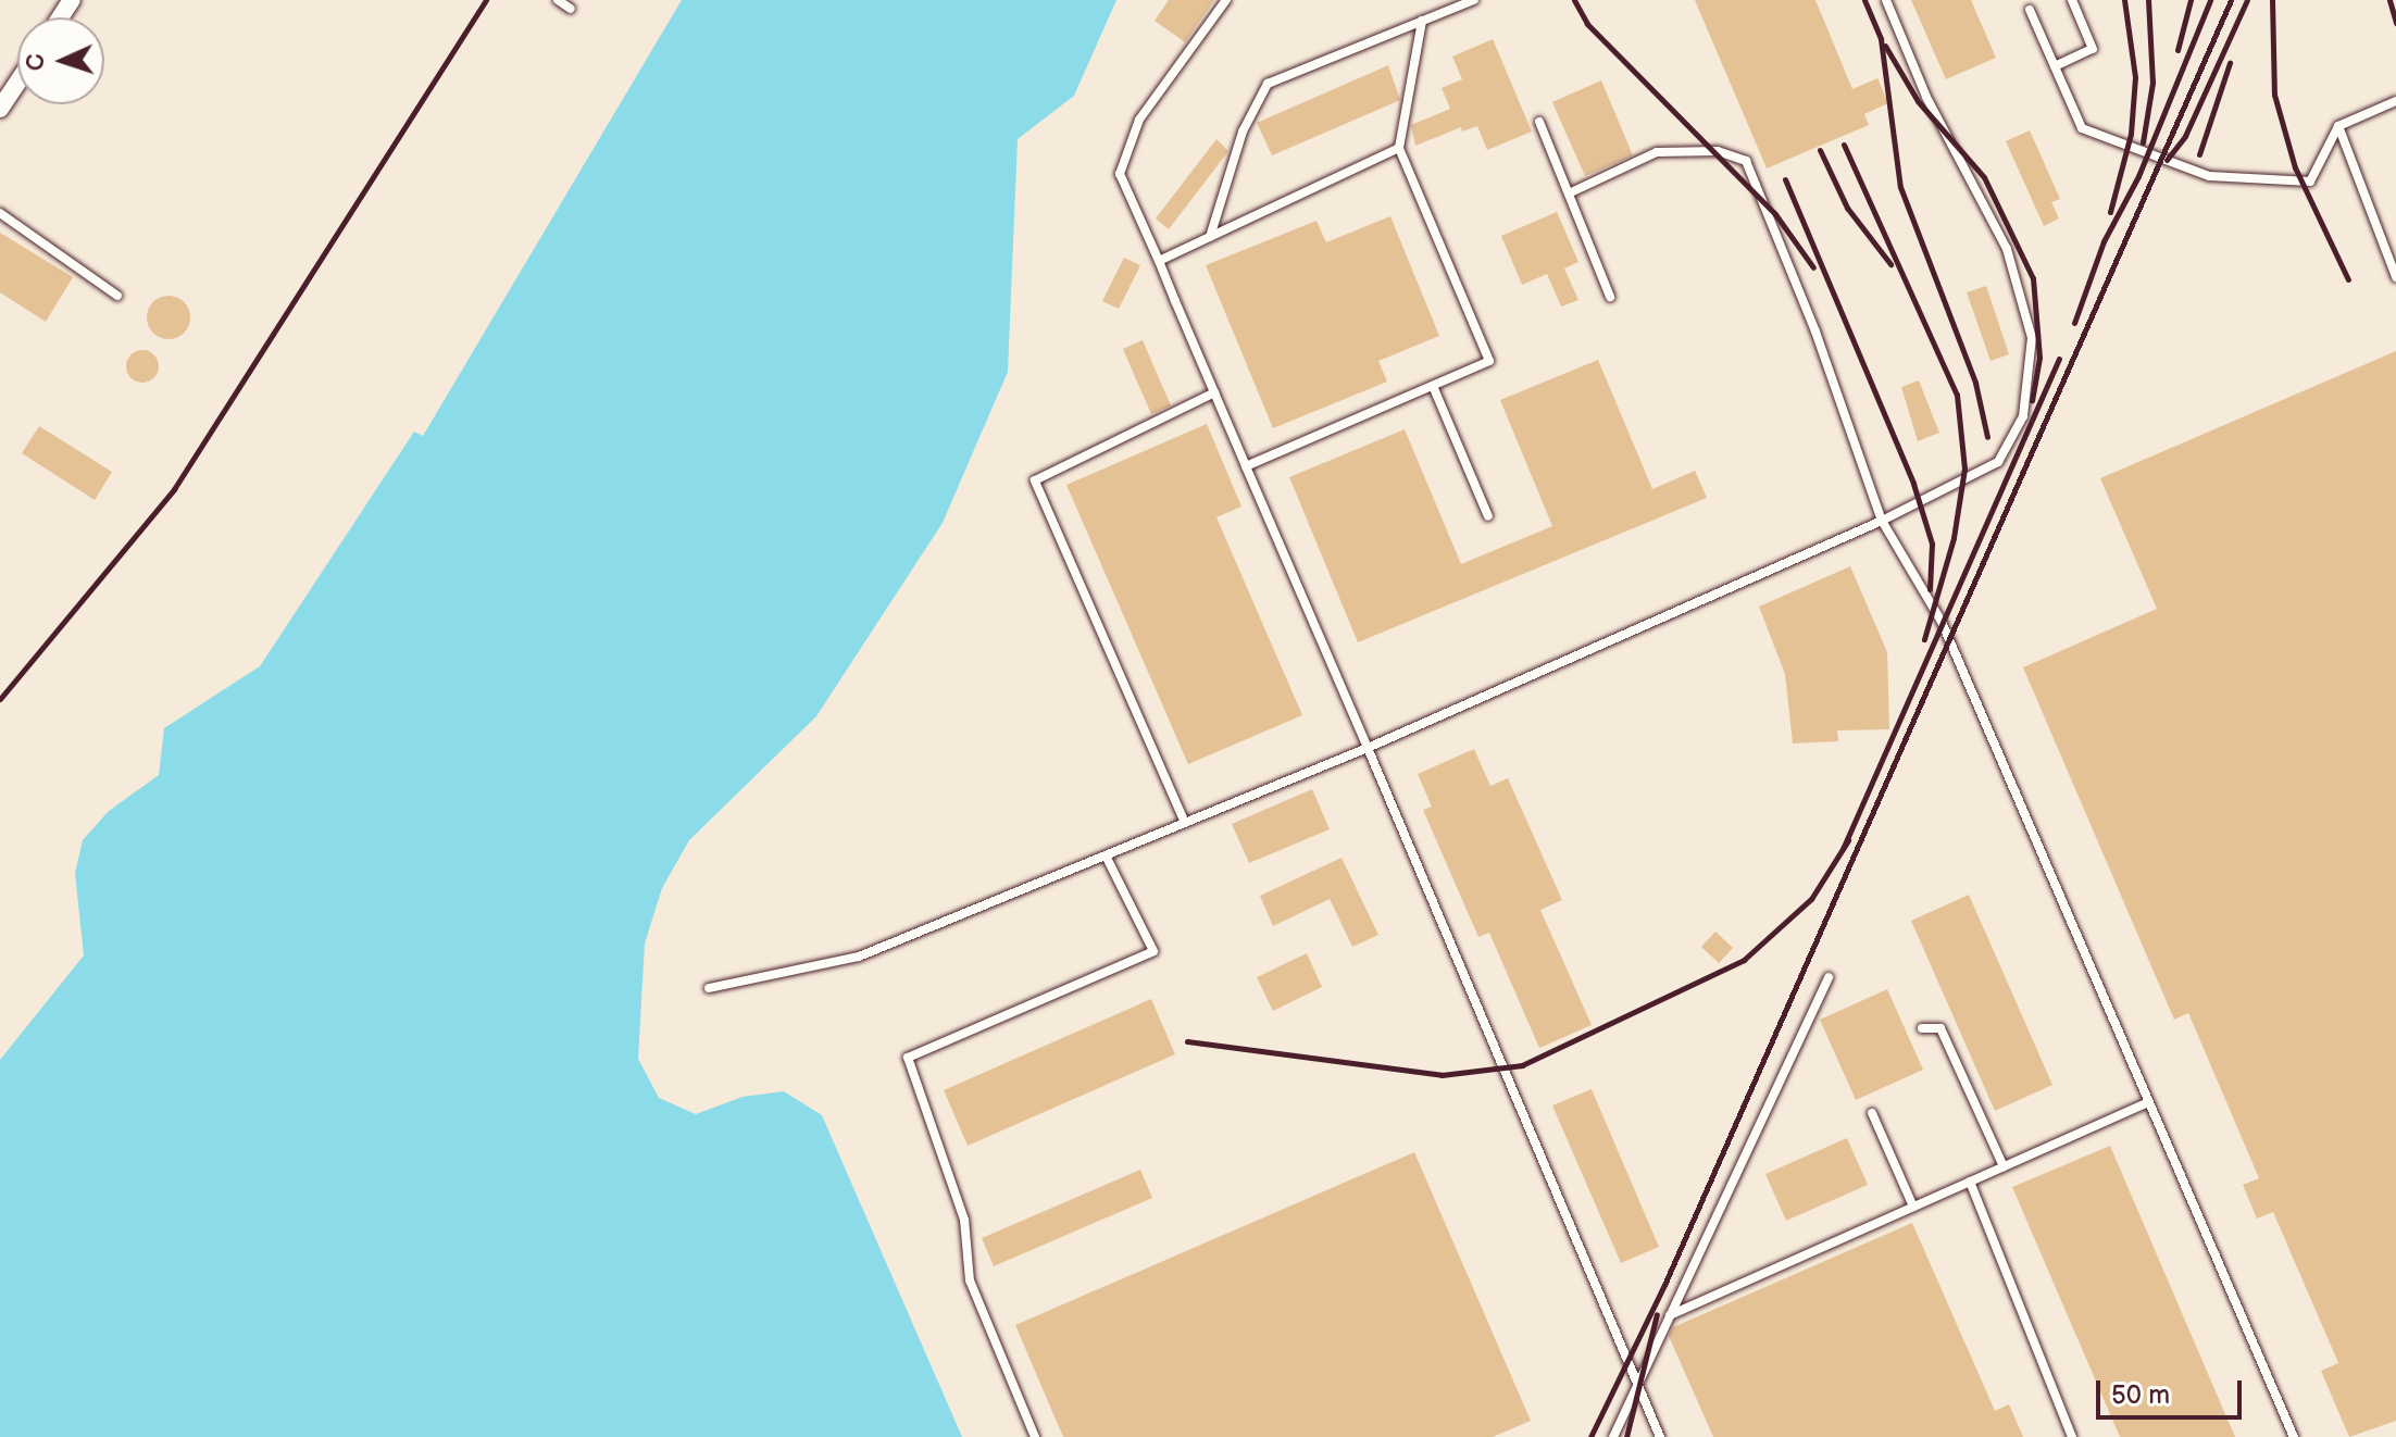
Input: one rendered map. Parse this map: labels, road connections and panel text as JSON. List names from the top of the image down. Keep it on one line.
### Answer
{"scale_bar":"50 m","north":"left"}
